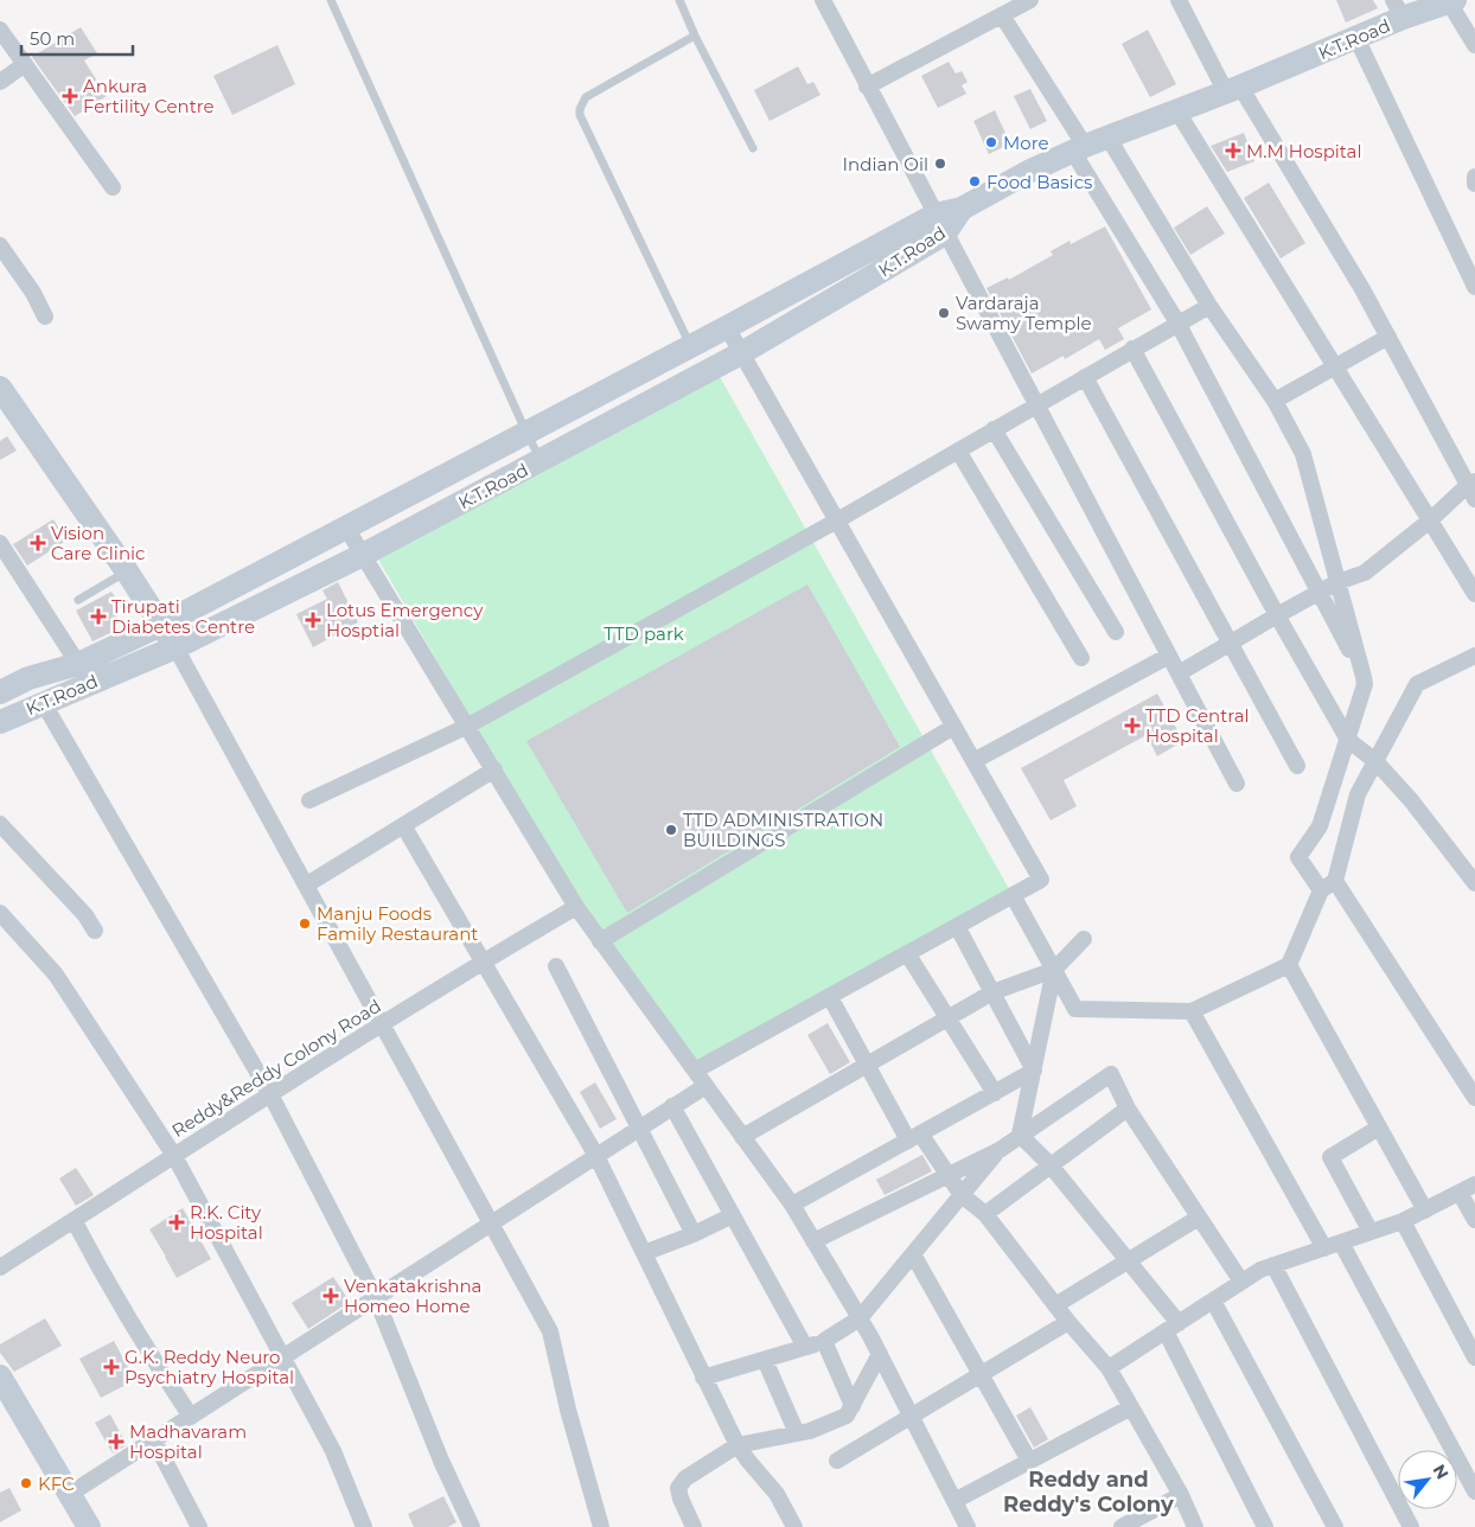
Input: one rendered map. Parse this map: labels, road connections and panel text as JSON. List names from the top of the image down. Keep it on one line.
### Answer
{"streets":{"main road":["K.T.Road"],"street":["Reddy&Reddy Colony Road"]},"districts":["Reddy and Reddy's Colony"],"parks":["TTD park"],"places":{"health":["Ankura Fertility Centre","M.M Hospital","Vision Care Clinic","Tirupati Diabetes Centre","Lotus Emergency Hosptial","TTD Central Hospital","R.K. City Hospital","Venkatakrishna Homeo Home","G.K. Reddy Neuro Psychiatry Hospital","Madhavaram Hospital"],"other":["More","Indian Oil","Food Basics","Vardaraja Swamy Temple","TTD ADMINISTRATION BUILDINGS","Manju Foods Family Restaurant","KFC"]},"scale_bar":"50 m","north":"top right"}
